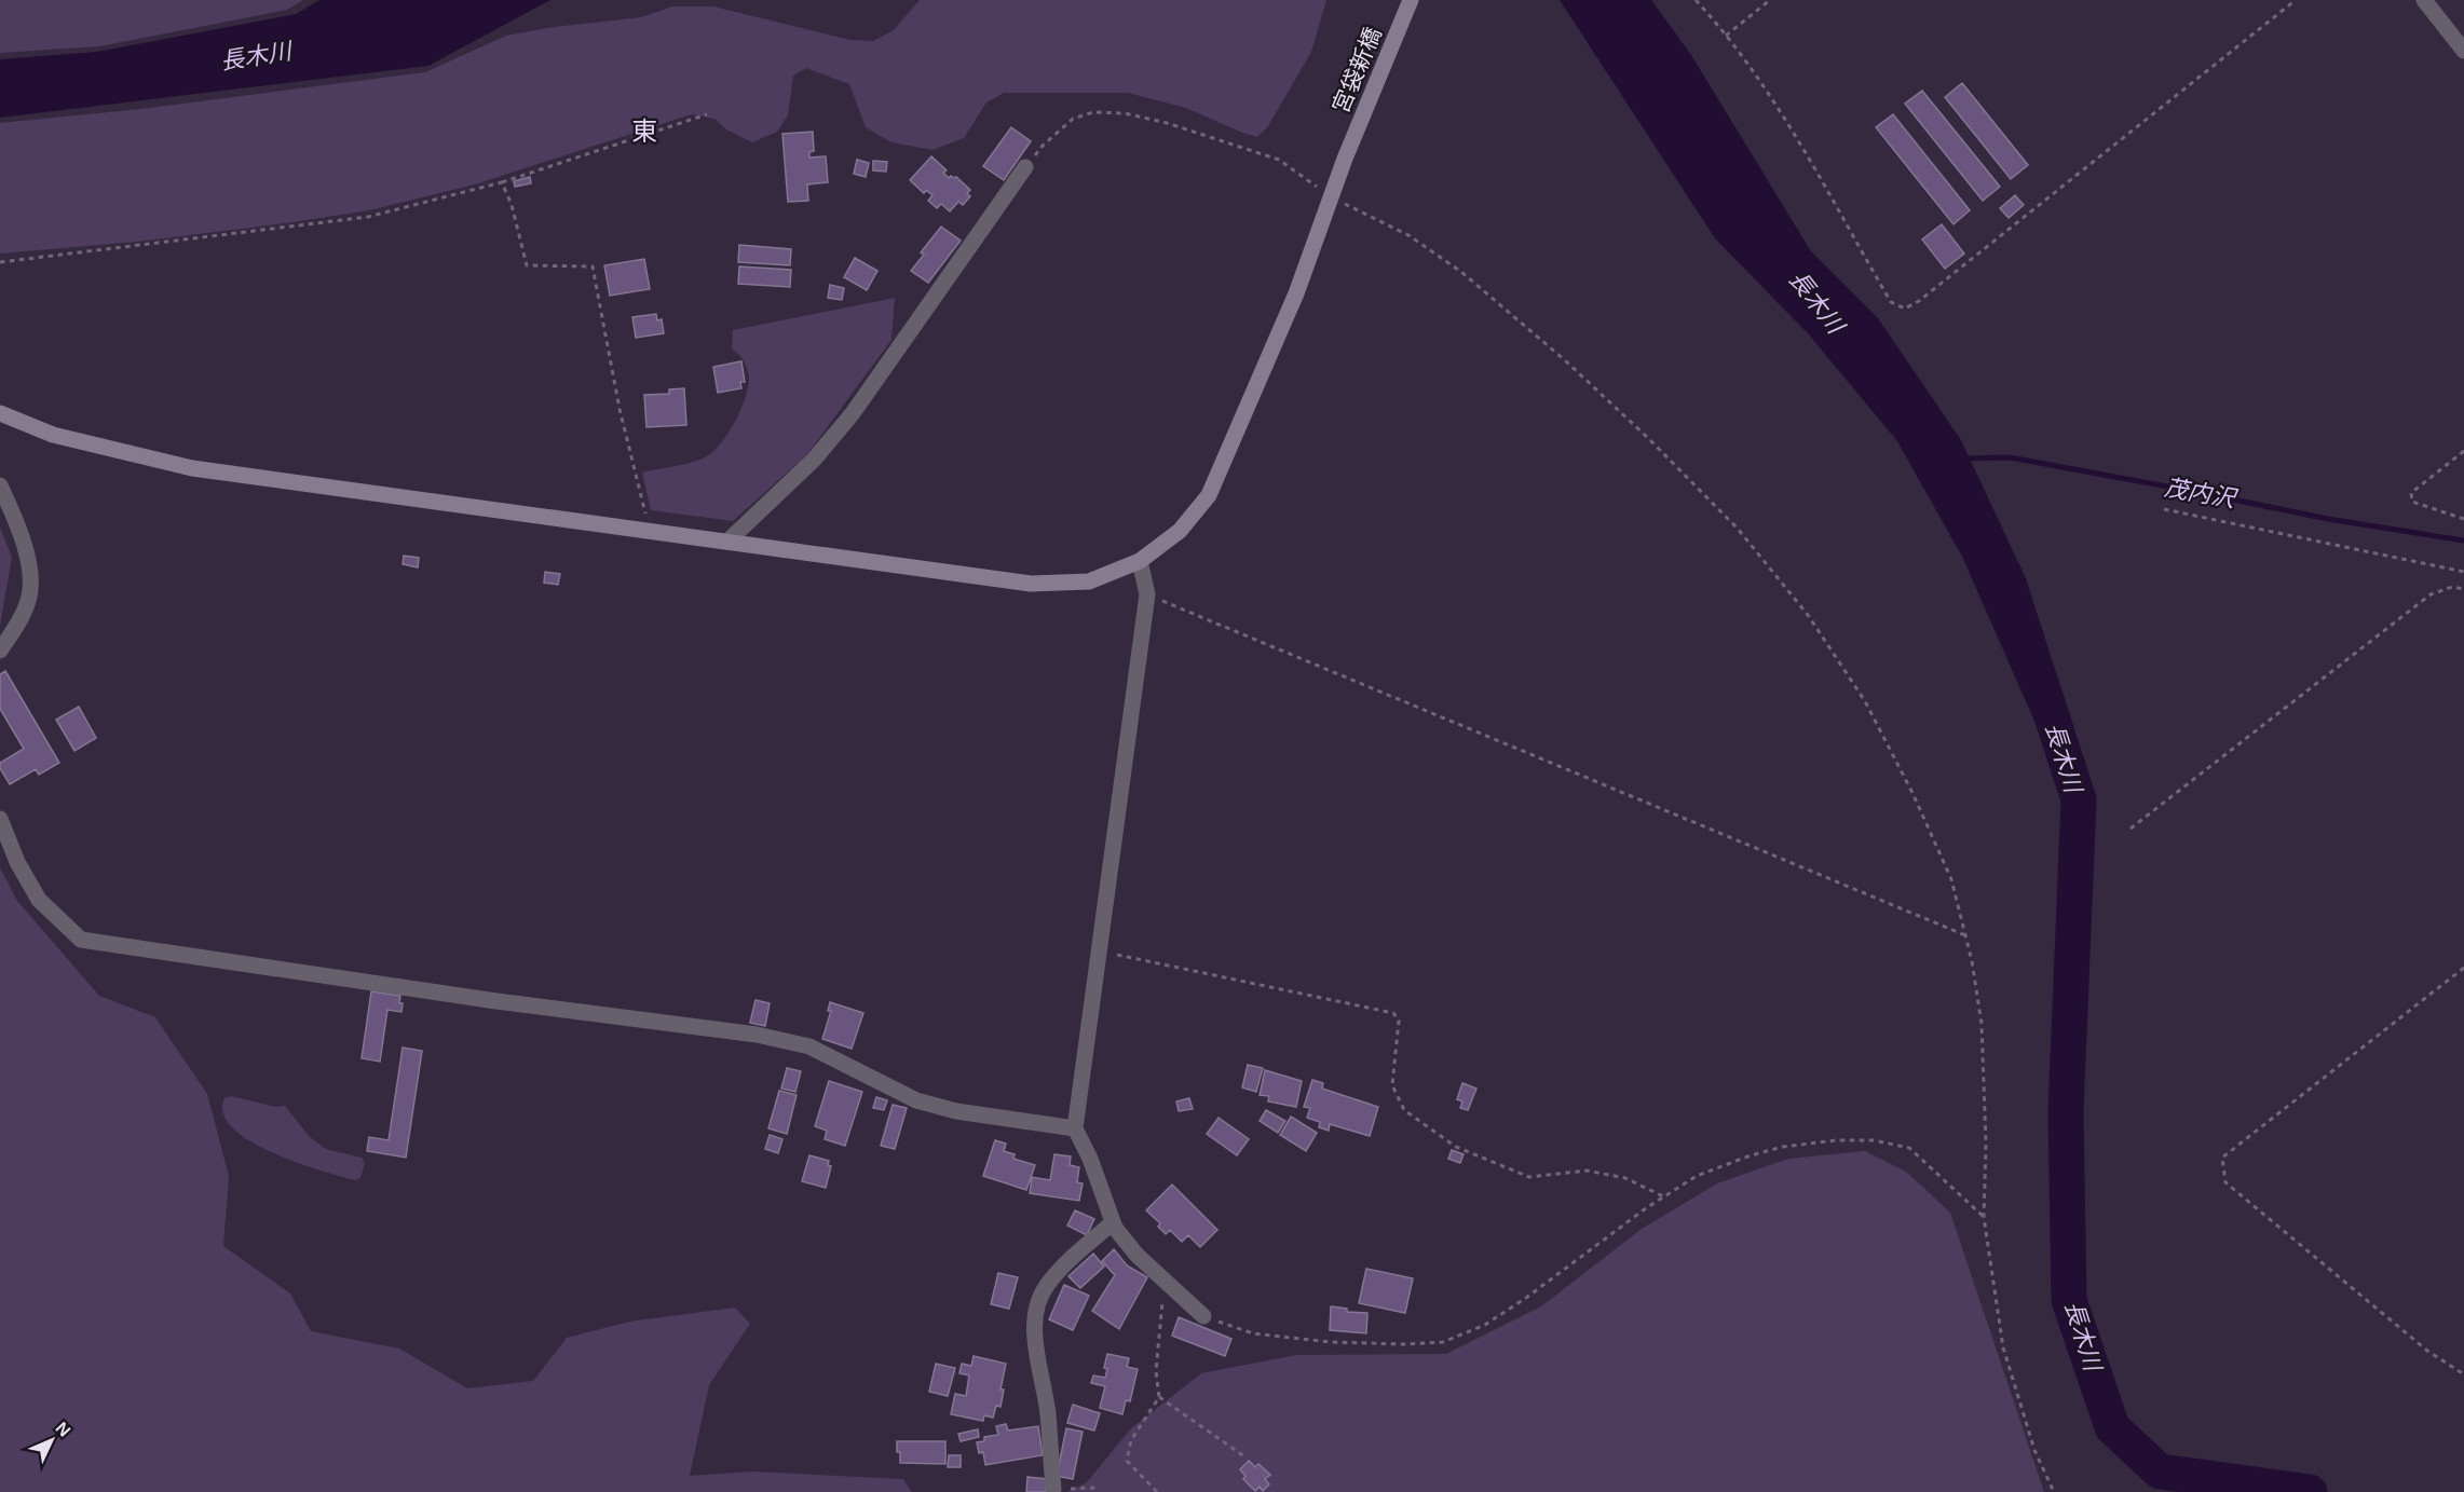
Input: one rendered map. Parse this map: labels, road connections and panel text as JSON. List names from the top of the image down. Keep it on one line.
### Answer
{"streets":{"street":["宮袋新橋"]},"districts":["東"],"water":["長木川","茂内沢"],"north":"top right"}
